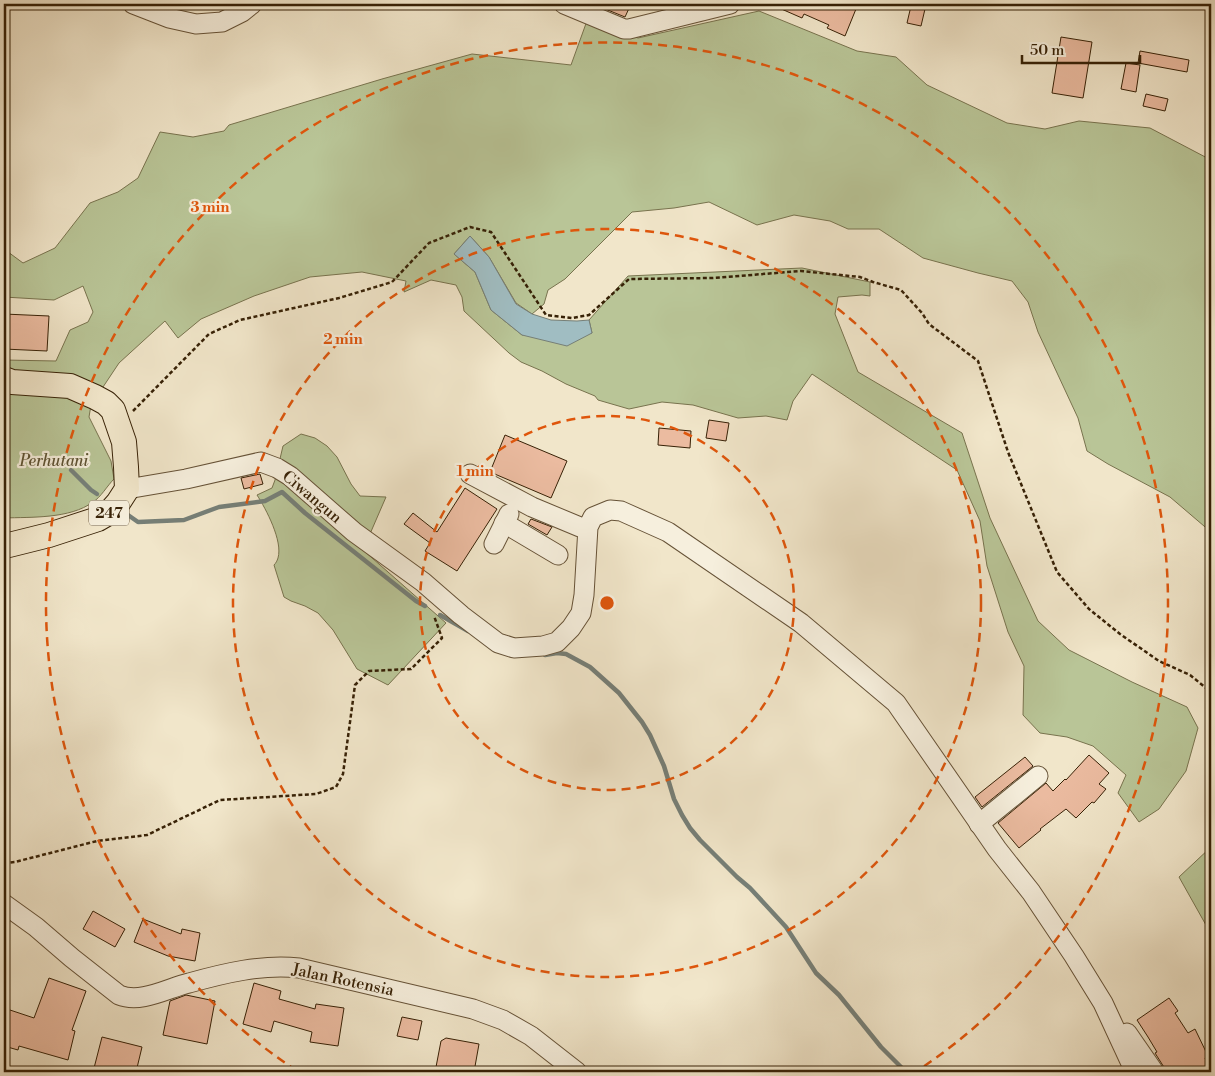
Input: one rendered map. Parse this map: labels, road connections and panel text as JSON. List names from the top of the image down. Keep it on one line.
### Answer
{"streets":{"main road":["247"],"street":["Ciwangun","Jalan Rotensia"]},"crossings":[["Ciwangun","247"]],"parks":["Perhutani"],"scale_bar":"50 m","rings":["3 min","2 min","1 min"]}
